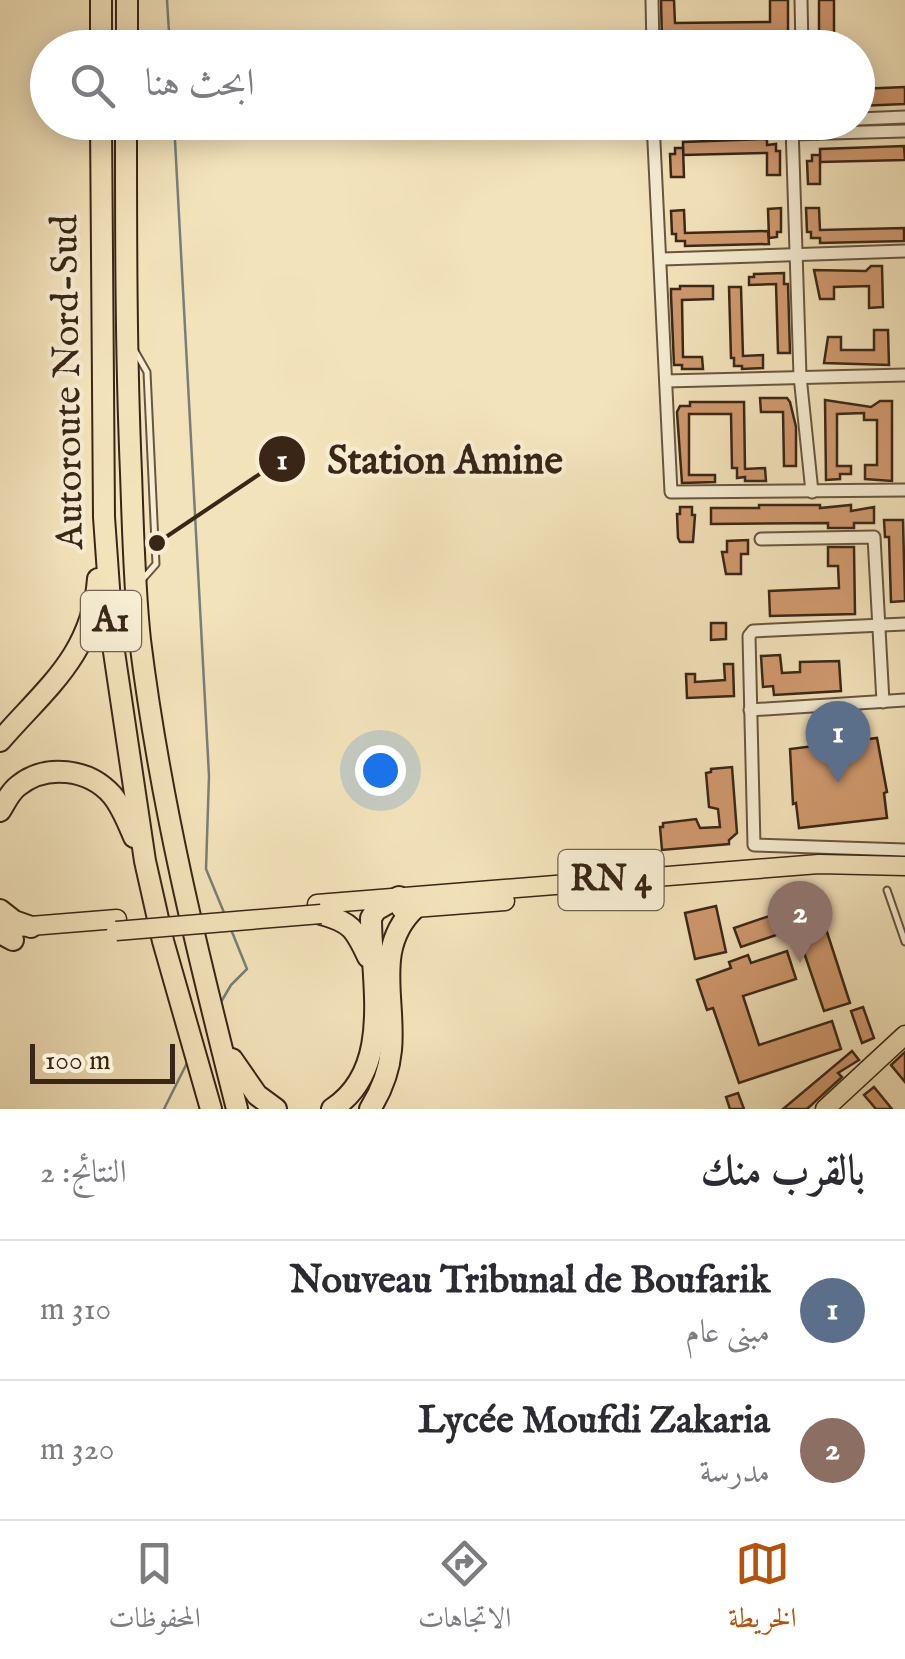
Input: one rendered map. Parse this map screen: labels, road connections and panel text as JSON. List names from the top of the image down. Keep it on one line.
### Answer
{"streets":{"highway":["Autoroute Nord-Sud","A1"],"main road":["RN 4"]},"places":["Station Amine"],"scale_bar":"100 m","page":{"search":"ابحث هنا","pins":["1","2"],"scale":"100 m","heading":["بالقرب منك","النتائج: 2"],"list":[{"mark":"1","name":"Nouveau Tribunal de Boufarik","note":"مبنى عام","value":"310 m"},{"mark":"2","name":"Lycée Moufdi Zakaria","note":"مدرسة","value":"320 m"}],"nav":["الخريطة","الاتجاهات","المحفوظات"]}}
